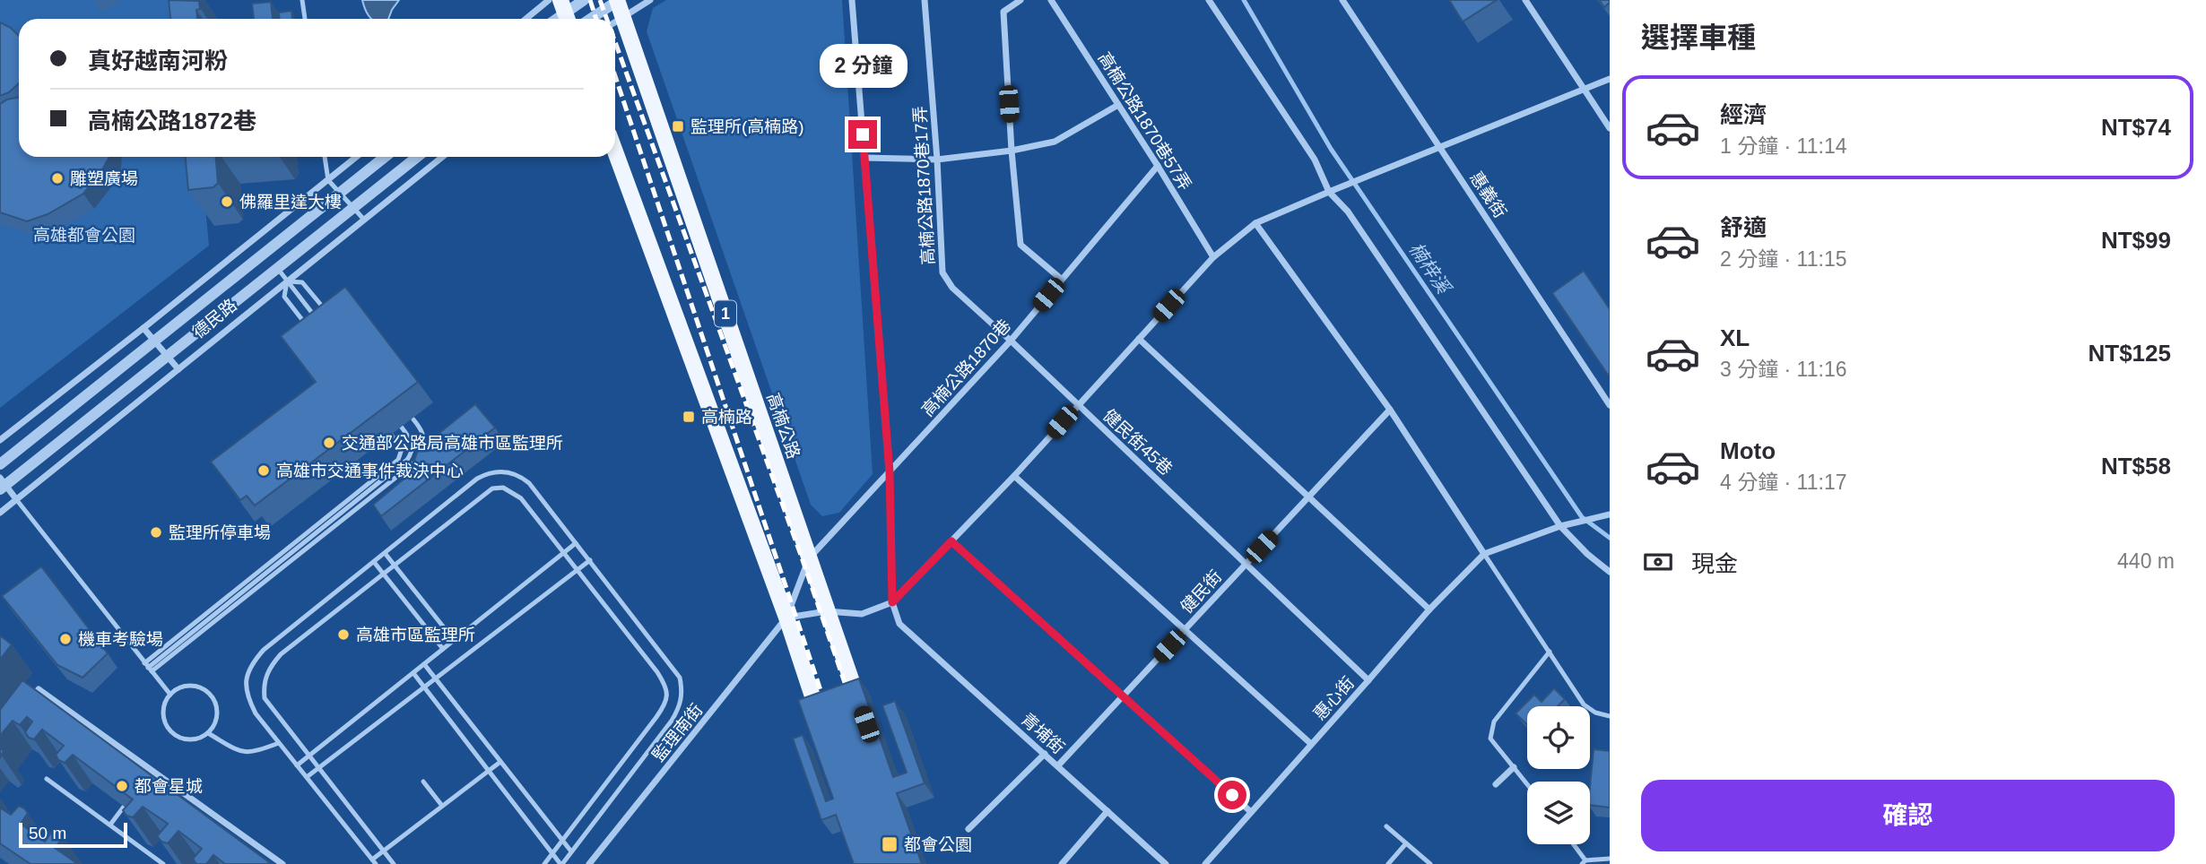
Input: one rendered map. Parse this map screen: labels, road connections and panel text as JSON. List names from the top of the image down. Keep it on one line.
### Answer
{"streets":{"main road":["1","高楠公路"],"street":["高楠公路1870巷57弄","高楠公路1870巷17弄","惠義街","德民路","高楠公路1870巷","健民街45巷","健民街","惠心街","監理南街","青埔街"]},"crossings":[["高楠公路1870巷57弄","高楠公路1870巷"],["高楠公路1870巷17弄","高楠公路1870巷"],["高楠公路1870巷17弄","健民街45巷"],["高楠公路1870巷","高楠公路"],["高楠公路1870巷","健民街45巷"],["高楠公路1870巷","監理南街"],["高楠公路","監理南街"],["健民街45巷","健民街"],["健民街45巷","惠心街"],["健民街","青埔街"]],"water":["楠梓溪"],"parks":["高雄都會公園"],"places":{"transit":["監理所(高楠路)","高楠路","都會公園"],"other":["雕塑廣場","佛羅里達大樓","交通部公路局高雄市區監理所","高雄市交通事件裁決中心","監理所停車場","高雄市區監理所","機車考驗場","都會星城"]},"scale_bar":"50 m","page":{"heading":"選擇車種","banner":["真好越南河粉","高楠公路1872巷"],"bubble":"2 分鐘","list":[{"name":"經濟","note":"1 分鐘 · 11:14","value":"NT$74"},{"name":"舒適","note":"2 分鐘 · 11:15","value":"NT$99"},{"name":"XL","note":"3 分鐘 · 11:16","value":"NT$125"},{"name":"Moto","note":"4 分鐘 · 11:17","value":"NT$58"}],"pay":["現金","440 m"],"buttons":"確認","scale":"50 m"}}
